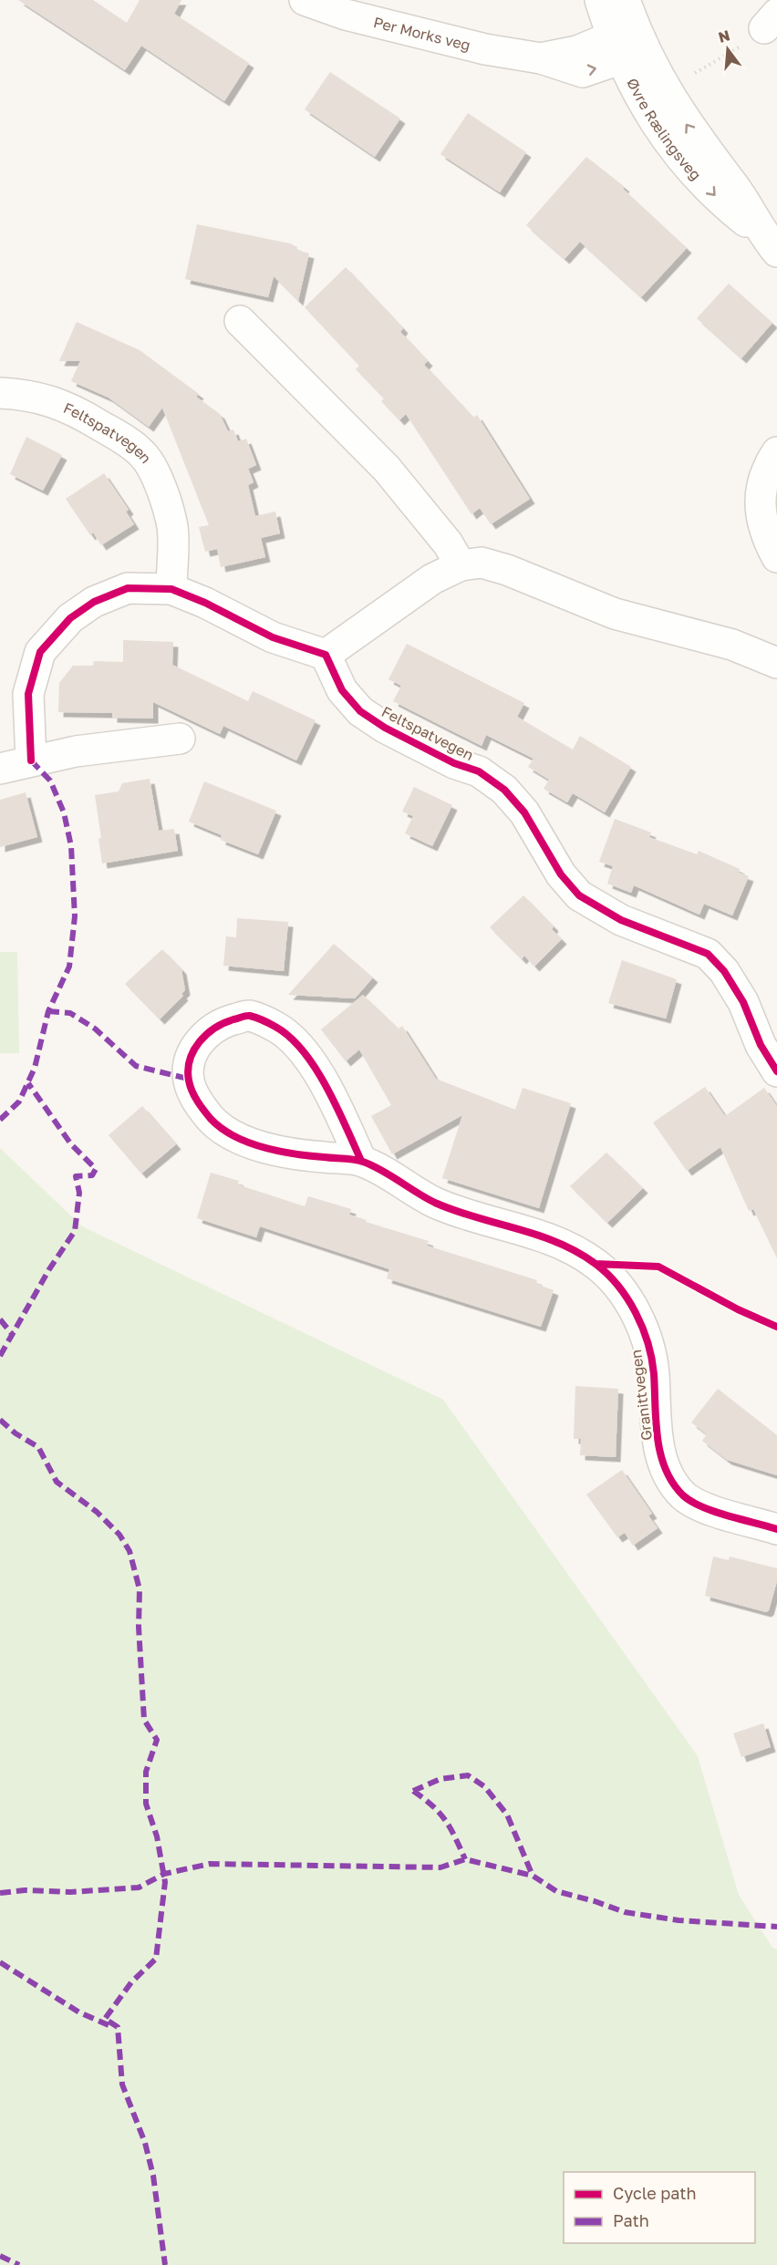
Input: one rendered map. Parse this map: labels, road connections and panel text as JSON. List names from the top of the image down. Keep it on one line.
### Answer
{"streets":{"street":["Per Morks veg","Øvre Rælingsveg","Feltspatvegen","Granittvegen"]},"crossings":[["Per Morks veg","Øvre Rælingsveg"]],"legend":["Cycle path","Path"],"north":"top"}
